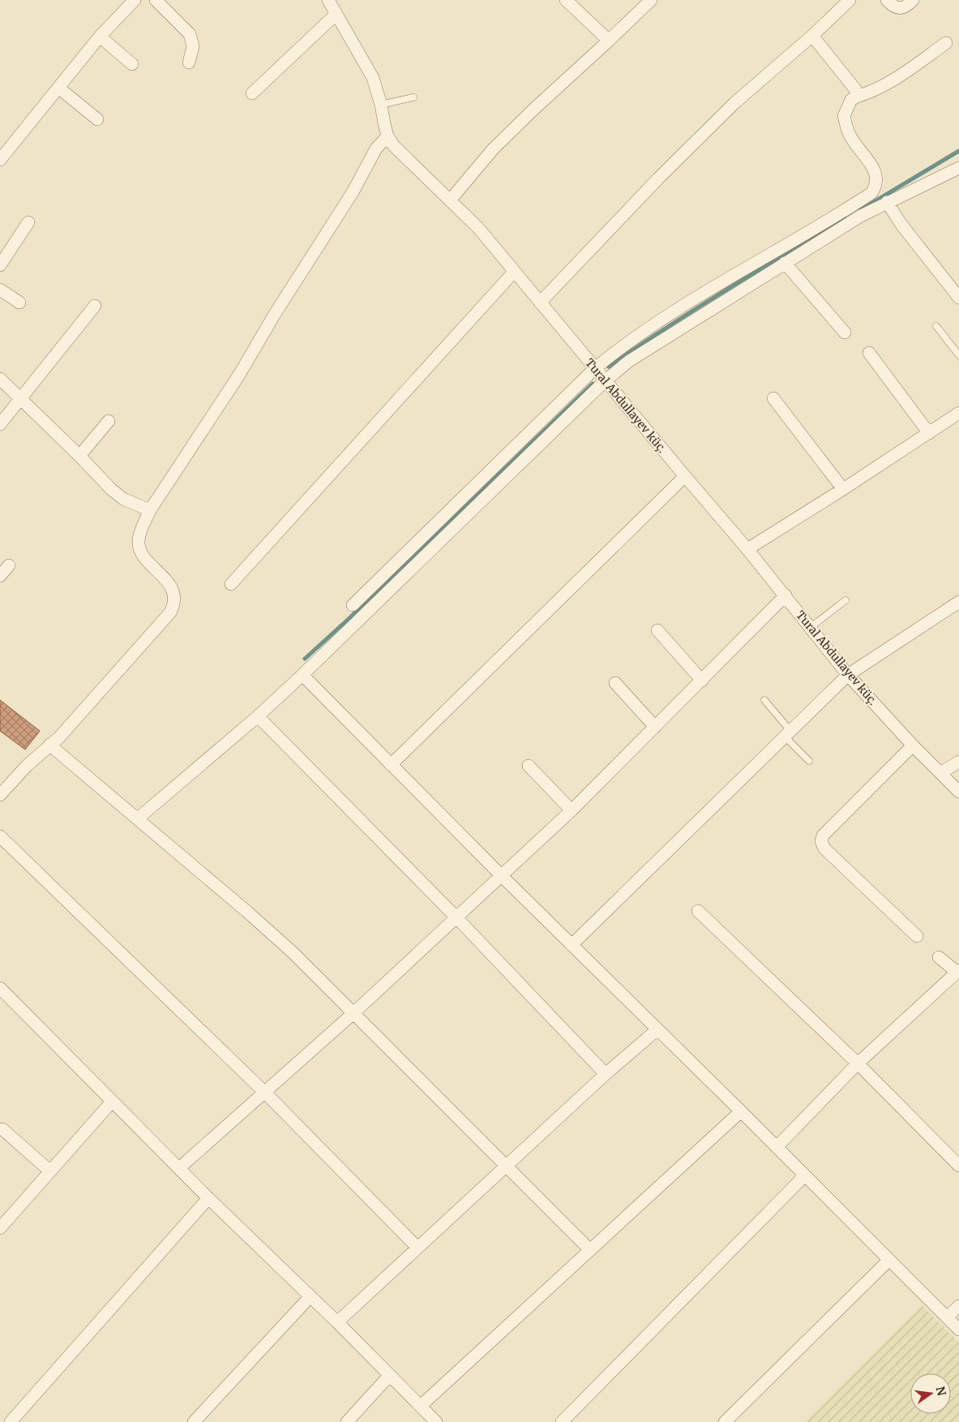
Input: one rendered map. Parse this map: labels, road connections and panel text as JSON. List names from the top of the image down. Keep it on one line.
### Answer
{"streets":{"street":["Tural Abdullayev küç."]},"north":"right"}
